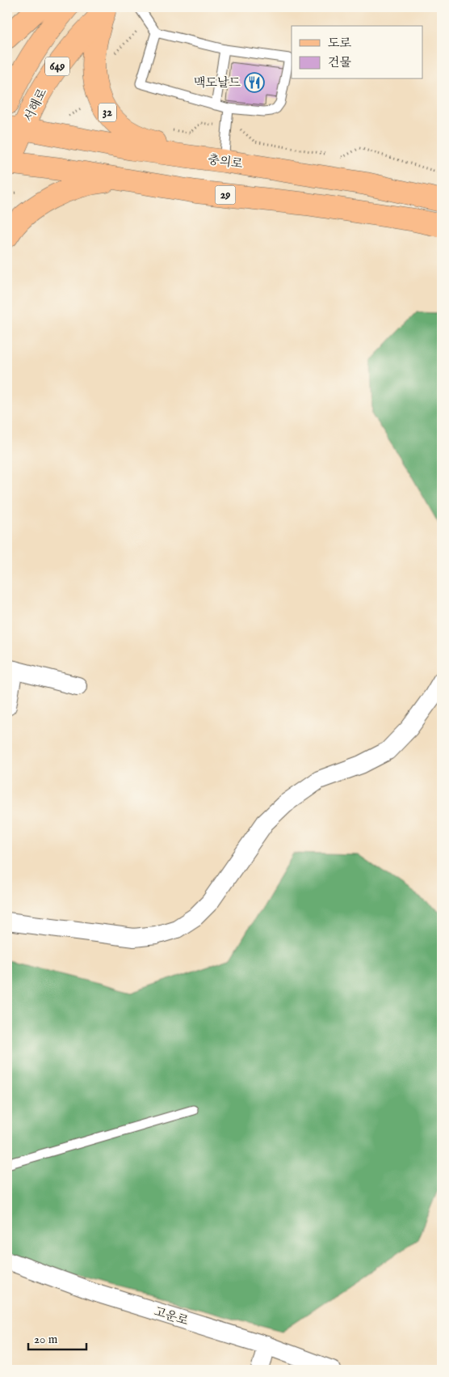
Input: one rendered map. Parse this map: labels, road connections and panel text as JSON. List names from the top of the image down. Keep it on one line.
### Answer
{"streets":{"main road":["649","서해로","32","충의로","29"],"street":["고운로"]},"crossings":[["서해로","32"],["서해로","충의로"],["서해로","29"],["32","충의로"]],"places":{"restaurant":["맥도날드"]},"legend":["도로","건물"],"scale_bar":"20 m"}
